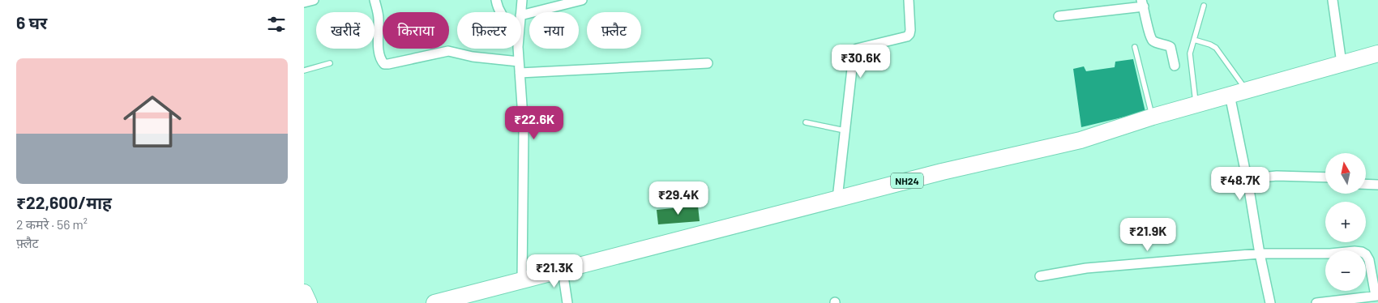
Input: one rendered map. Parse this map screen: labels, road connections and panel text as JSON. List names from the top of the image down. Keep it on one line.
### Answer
{"streets":{"highway":["NH24"]},"north":"top","page":{"heading":"6 घर","chip":["खरीदें","किराया","फ़िल्टर","नया","फ़्लैट"],"price":["₹30.6K","₹22.6K","₹48.7K","₹29.4K","₹21.9K","₹21.3K"],"list":[{"name":"₹22,600/माह","note":"2 कमरे · 56 m² · फ़्लैट"}],"map_buttons":["+","−"]}}
